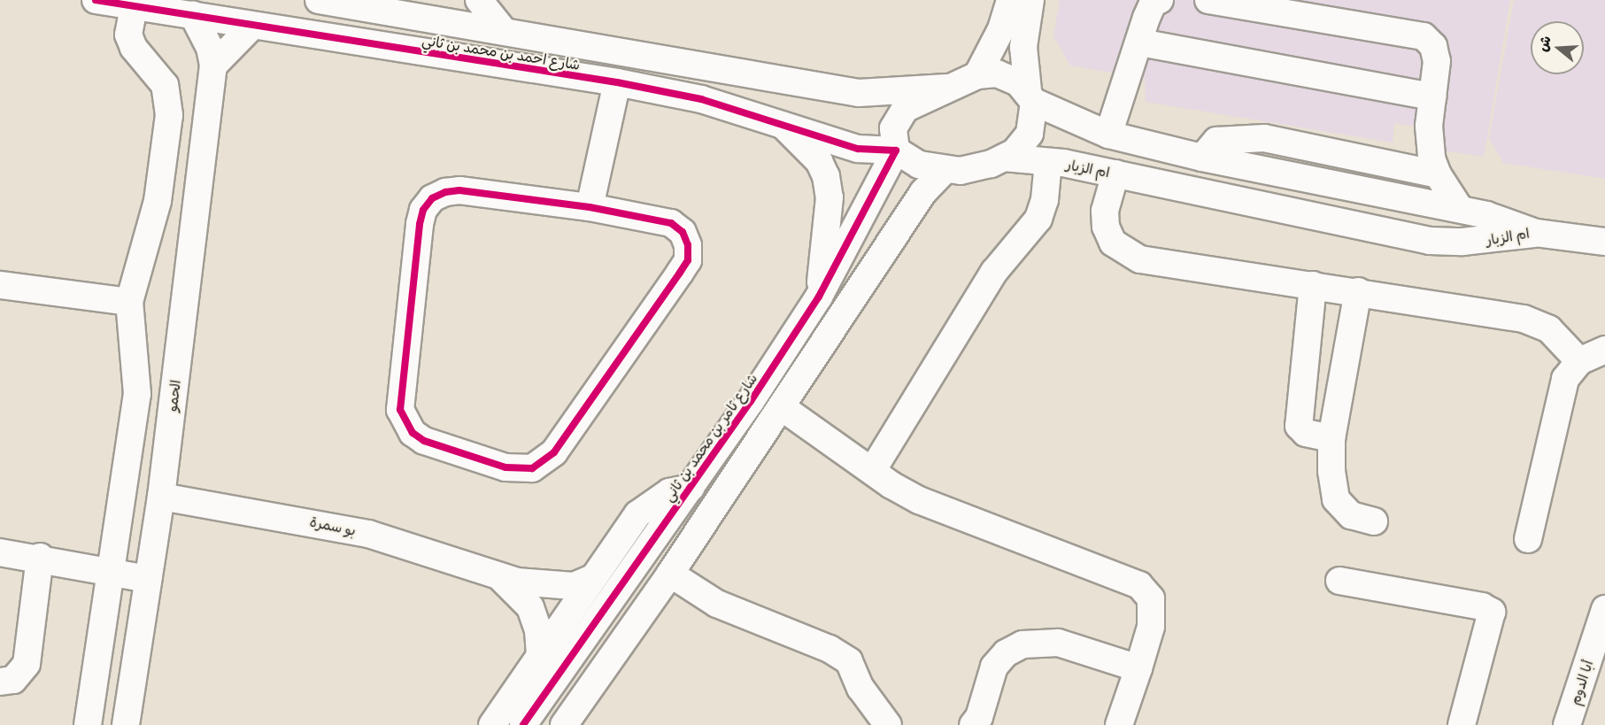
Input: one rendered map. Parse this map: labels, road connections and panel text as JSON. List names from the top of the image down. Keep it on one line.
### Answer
{"streets":{"street":["شارع احمد بن محمد بن ثاني","ام الزبار","الحمو","شارع ثامر بن محمد بن ثاني","بو سمرة","أبا الدوم"]},"crossings":[["شارع احمد بن محمد بن ثاني","ام الزبار"],["شارع احمد بن محمد بن ثاني","الحمو"],["شارع احمد بن محمد بن ثاني","شارع ثامر بن محمد بن ثاني"],["ام الزبار","شارع ثامر بن محمد بن ثاني"],["الحمو","بو سمرة"]],"north":"left"}
